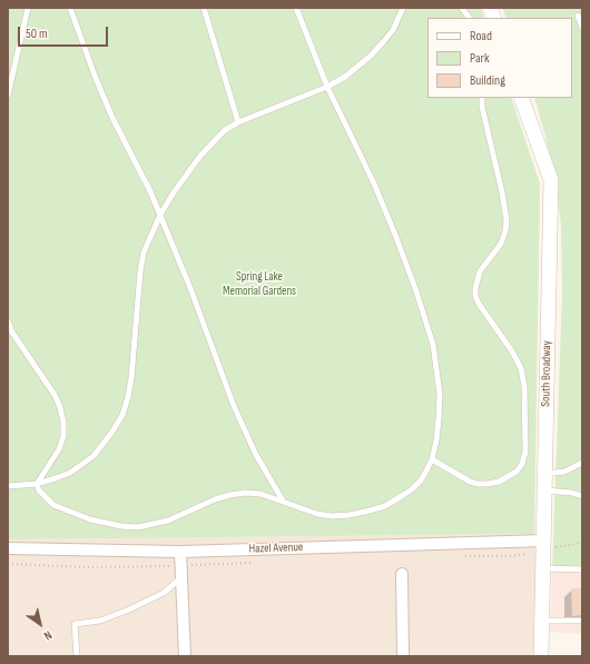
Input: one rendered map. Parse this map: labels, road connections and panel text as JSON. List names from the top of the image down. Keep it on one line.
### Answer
{"streets":{"street":["South Broadway","Hazel Avenue"]},"crossings":[["South Broadway","Hazel Avenue"]],"parks":["Spring Lake Memorial Gardens"],"legend":["Road","Park","Building"],"scale_bar":"50 m","north":"bottom right"}
